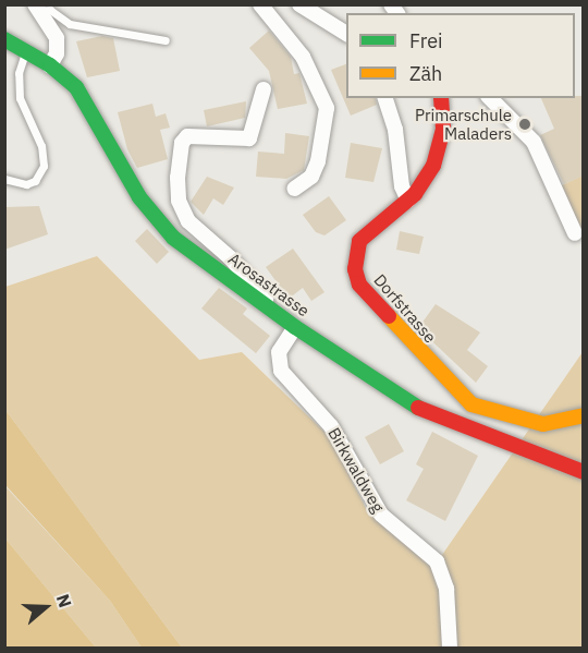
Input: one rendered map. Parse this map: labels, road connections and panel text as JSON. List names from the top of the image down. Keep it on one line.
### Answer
{"streets":{"main road":["Arosastrasse","Dorfstrasse"],"street":["Birkwaldweg"]},"crossings":[["Arosastrasse","Birkwaldweg"]],"places":["Primarschule Maladers"],"legend":["Frei","Zäh"],"north":"right"}
